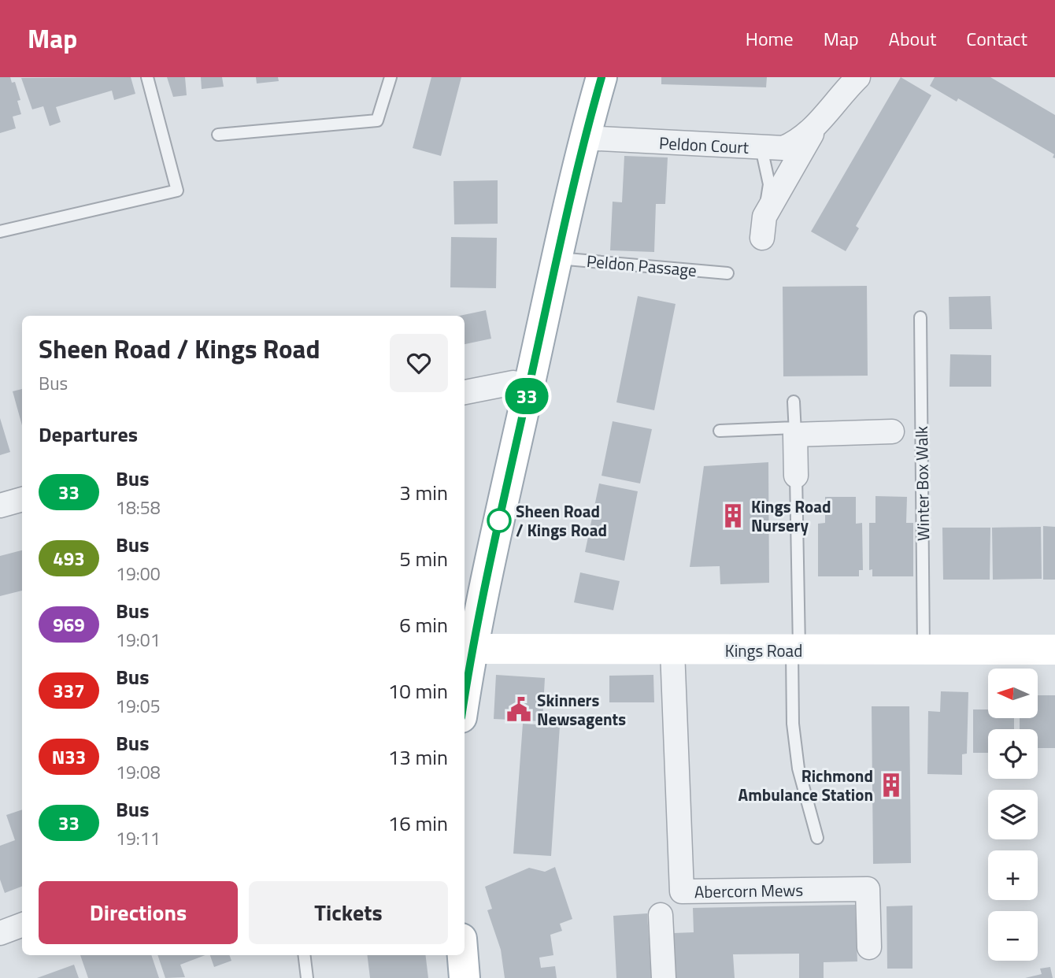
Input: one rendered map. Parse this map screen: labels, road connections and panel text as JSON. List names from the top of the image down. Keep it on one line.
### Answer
{"streets":{"main road":["Kings Road"],"street":["Peldon Court","Abercorn Mews"],"lane":["Peldon Passage","Winter Box Walk"]},"crossings":[["Winter Box Walk","Kings Road"],["Kings Road","Abercorn Mews"]],"places":{"building":["Kings Road Nursery","Richmond Ambulance Station"],"other":["Sheen Road / Kings Road"],"public building":["Skinners Newsagents"]},"lines":["bus line 33"],"north":"left","page":{"header":"Map","nav":["Home","Map","About","Contact"],"on_map":"33","heading":[["Sheen Road / Kings Road","Bus"],"Departures"],"list":[{"mark":"33","name":"Bus","note":"18:58","value":"3 min"},{"mark":"493","name":"Bus","note":"19:00","value":"5 min"},{"mark":"969","name":"Bus","note":"19:01","value":"6 min"},{"mark":"337","name":"Bus","note":"19:05","value":"10 min"},{"mark":"N33","name":"Bus","note":"19:08","value":"13 min"},{"mark":"33","name":"Bus","note":"19:11","value":"16 min"}],"map_buttons":["+","−"],"buttons":["Directions","Tickets"]}}
